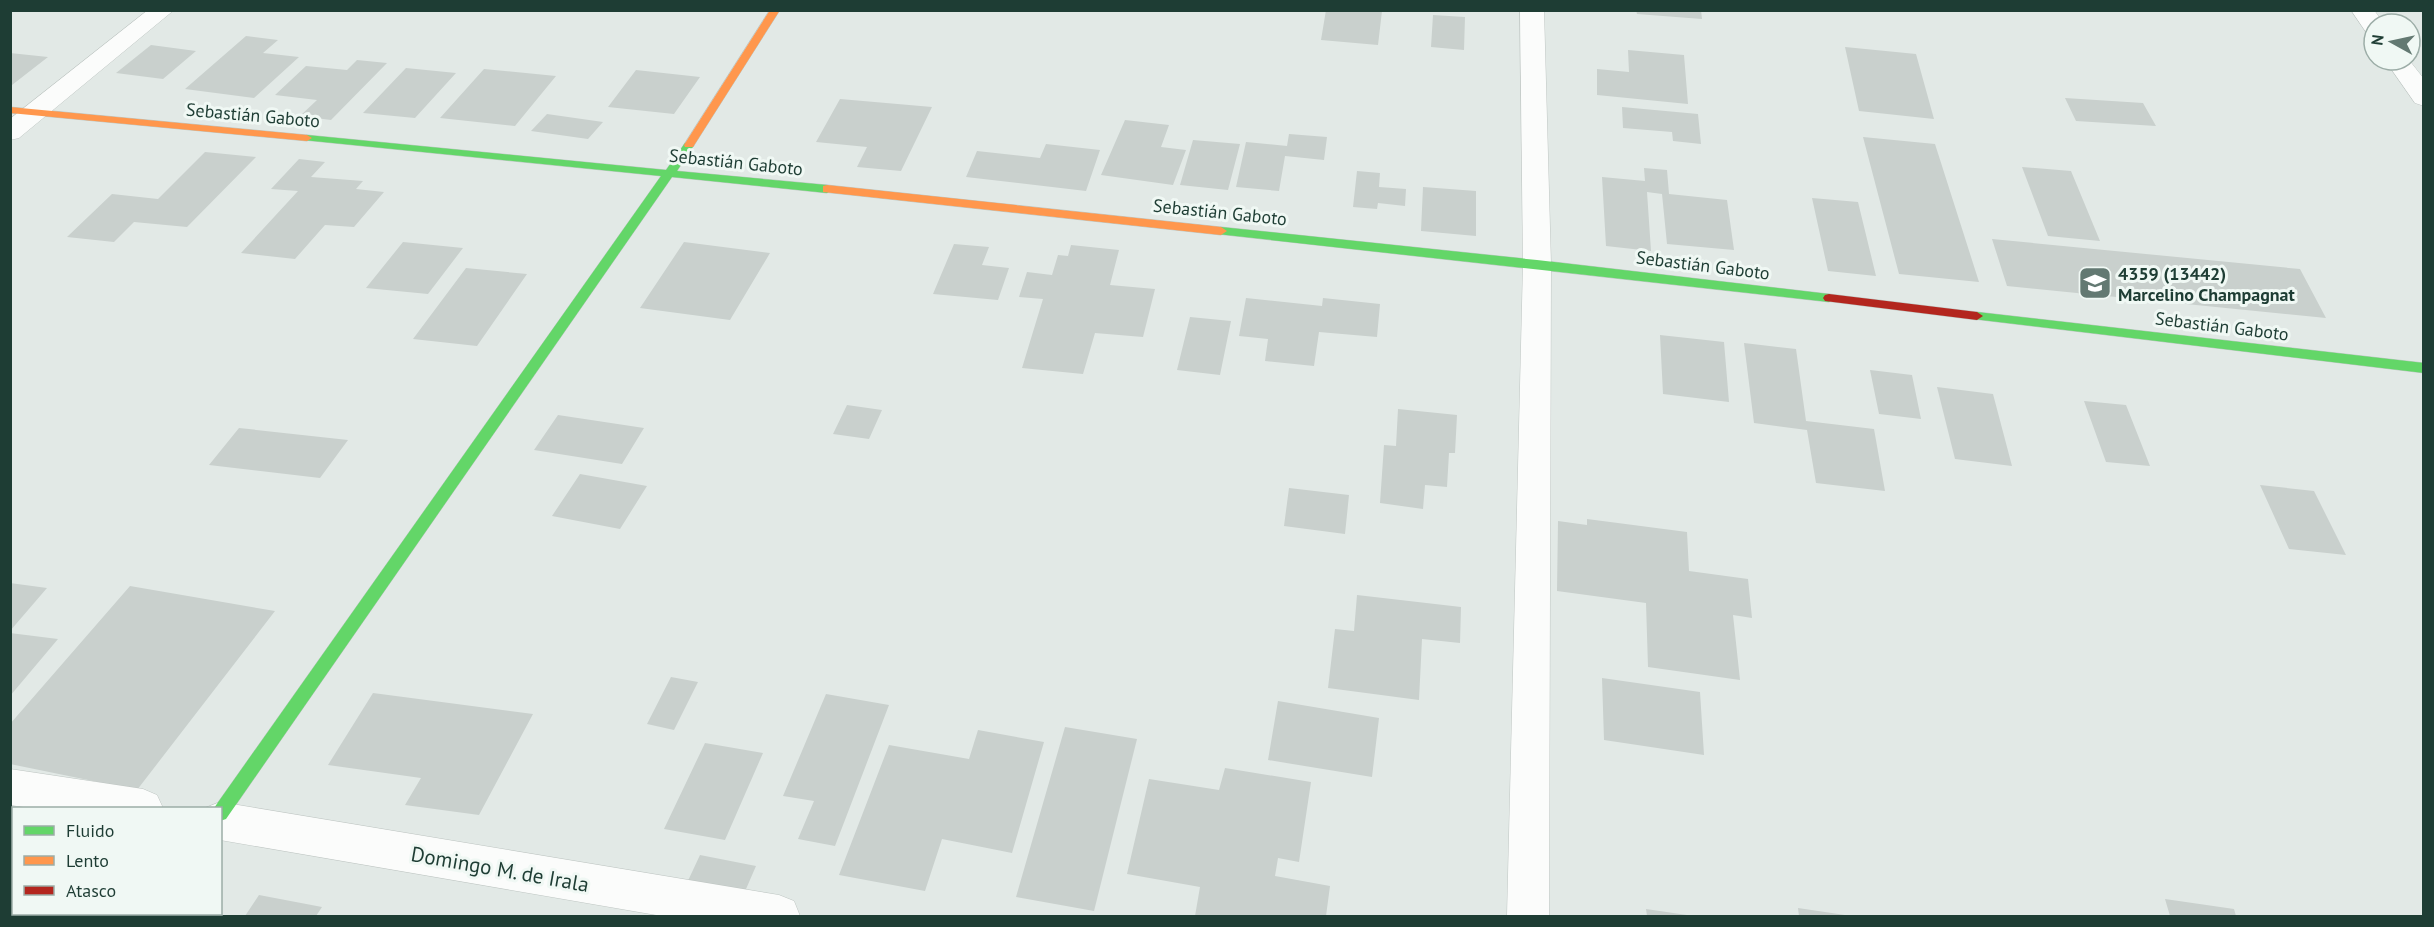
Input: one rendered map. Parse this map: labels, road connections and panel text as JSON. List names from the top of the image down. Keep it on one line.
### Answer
{"streets":{"street":["Sebastián Gaboto","Domingo M. de Irala"]},"places":{"school or university":["4359 (13442) Marcelino Champagnat"]},"legend":["Fluido","Lento","Atasco"],"north":"left"}
